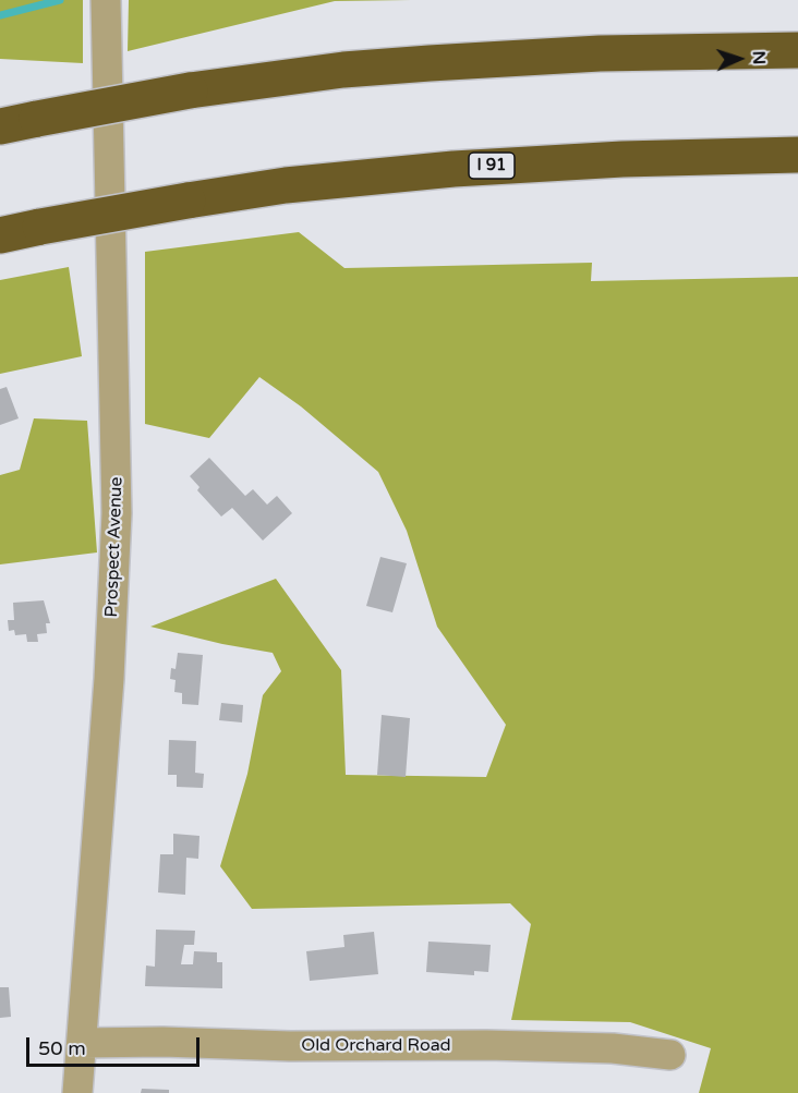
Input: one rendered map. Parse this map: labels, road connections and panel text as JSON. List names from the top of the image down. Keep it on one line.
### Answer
{"streets":{"highway":["I 91"],"street":["Prospect Avenue","Old Orchard Road"]},"crossings":[["Prospect Avenue","Old Orchard Road"]],"scale_bar":"50 m","north":"right"}
